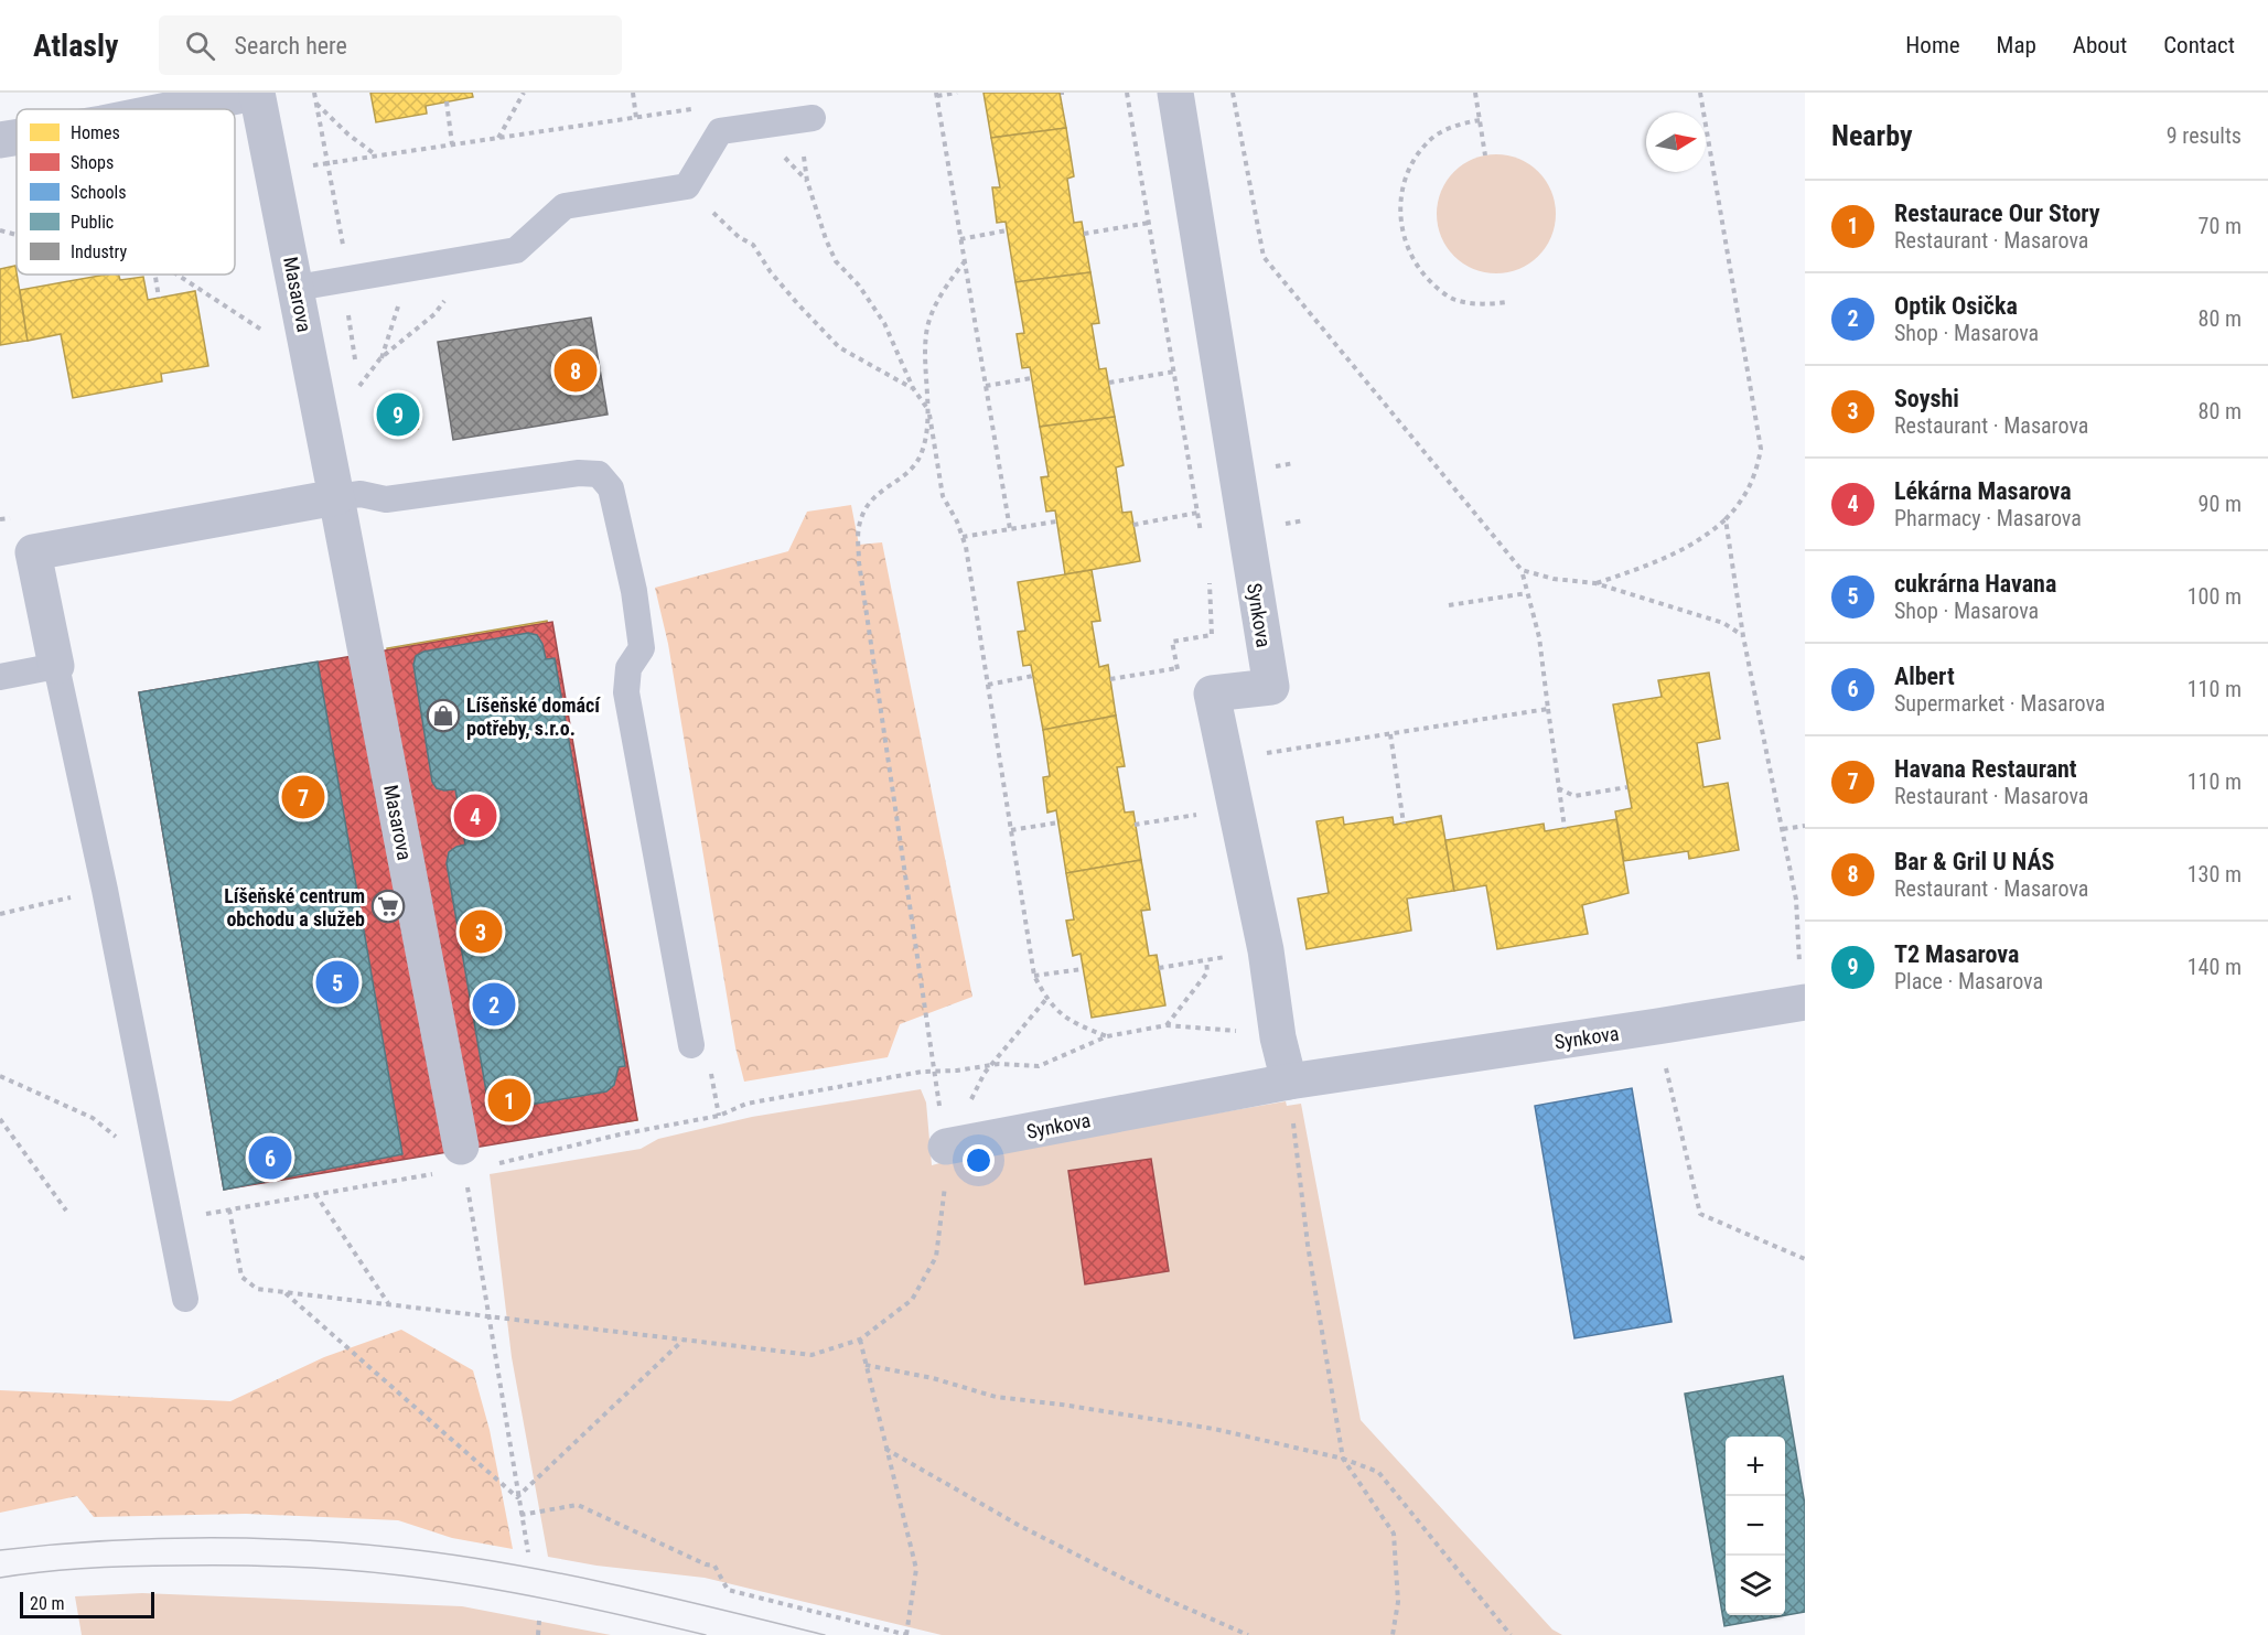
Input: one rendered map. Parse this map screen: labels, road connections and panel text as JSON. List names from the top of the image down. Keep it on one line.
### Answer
{"streets":{"street":["Masarova","Synkova"]},"places":{"shop":["Líšeňské domácí potřeby, s.r.o."],"supermarket":["Líšeňské centrum obchodu a služeb"]},"legend":["Homes","Shops","Schools","Public","Industry"],"scale_bar":"20 m","north":"right","page":{"header":"Atlasly","search":"Search here","nav":["Home","Map","About","Contact"],"heading":["Nearby","9 results"],"list":[{"mark":"1","name":"Restaurace Our Story","note":"Restaurant · Masarova","value":"70 m"},{"mark":"2","name":"Optik Osička","note":"Shop · Masarova","value":"80 m"},{"mark":"3","name":"Soyshi","note":"Restaurant · Masarova","value":"80 m"},{"mark":"4","name":"Lékárna Masarova","note":"Pharmacy · Masarova","value":"90 m"},{"mark":"5","name":"cukrárna Havana","note":"Shop · Masarova","value":"100 m"},{"mark":"6","name":"Albert","note":"Supermarket · Masarova","value":"110 m"},{"mark":"7","name":"Havana Restaurant","note":"Restaurant · Masarova","value":"110 m"},{"mark":"8","name":"Bar & Gril U NÁS","note":"Restaurant · Masarova","value":"130 m"},{"mark":"9","name":"T2 Masarova","note":"Place · Masarova","value":"140 m"}],"pins":["8","9","7","4","3","5","2","1","6"],"map_buttons":["+","−"],"scale":"20 m"}}
